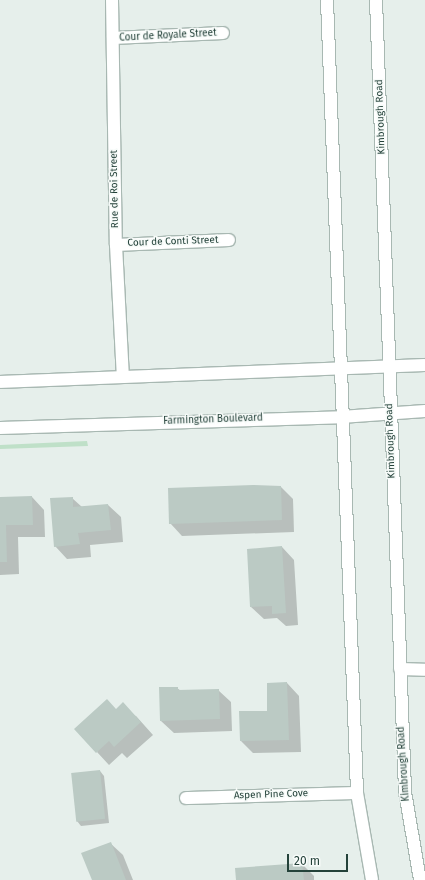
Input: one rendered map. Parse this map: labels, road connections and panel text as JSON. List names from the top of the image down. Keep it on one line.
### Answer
{"streets":{"street":["Cour de Royale Street","Kimbrough Road","Rue de Roi Street","Cour de Conti Street","Farmington Boulevard","Aspen Pine Cove"]},"crossings":[["Cour de Royale Street","Rue de Roi Street"],["Kimbrough Road","Farmington Boulevard"],["Rue de Roi Street","Cour de Conti Street"]],"scale_bar":"20 m"}
